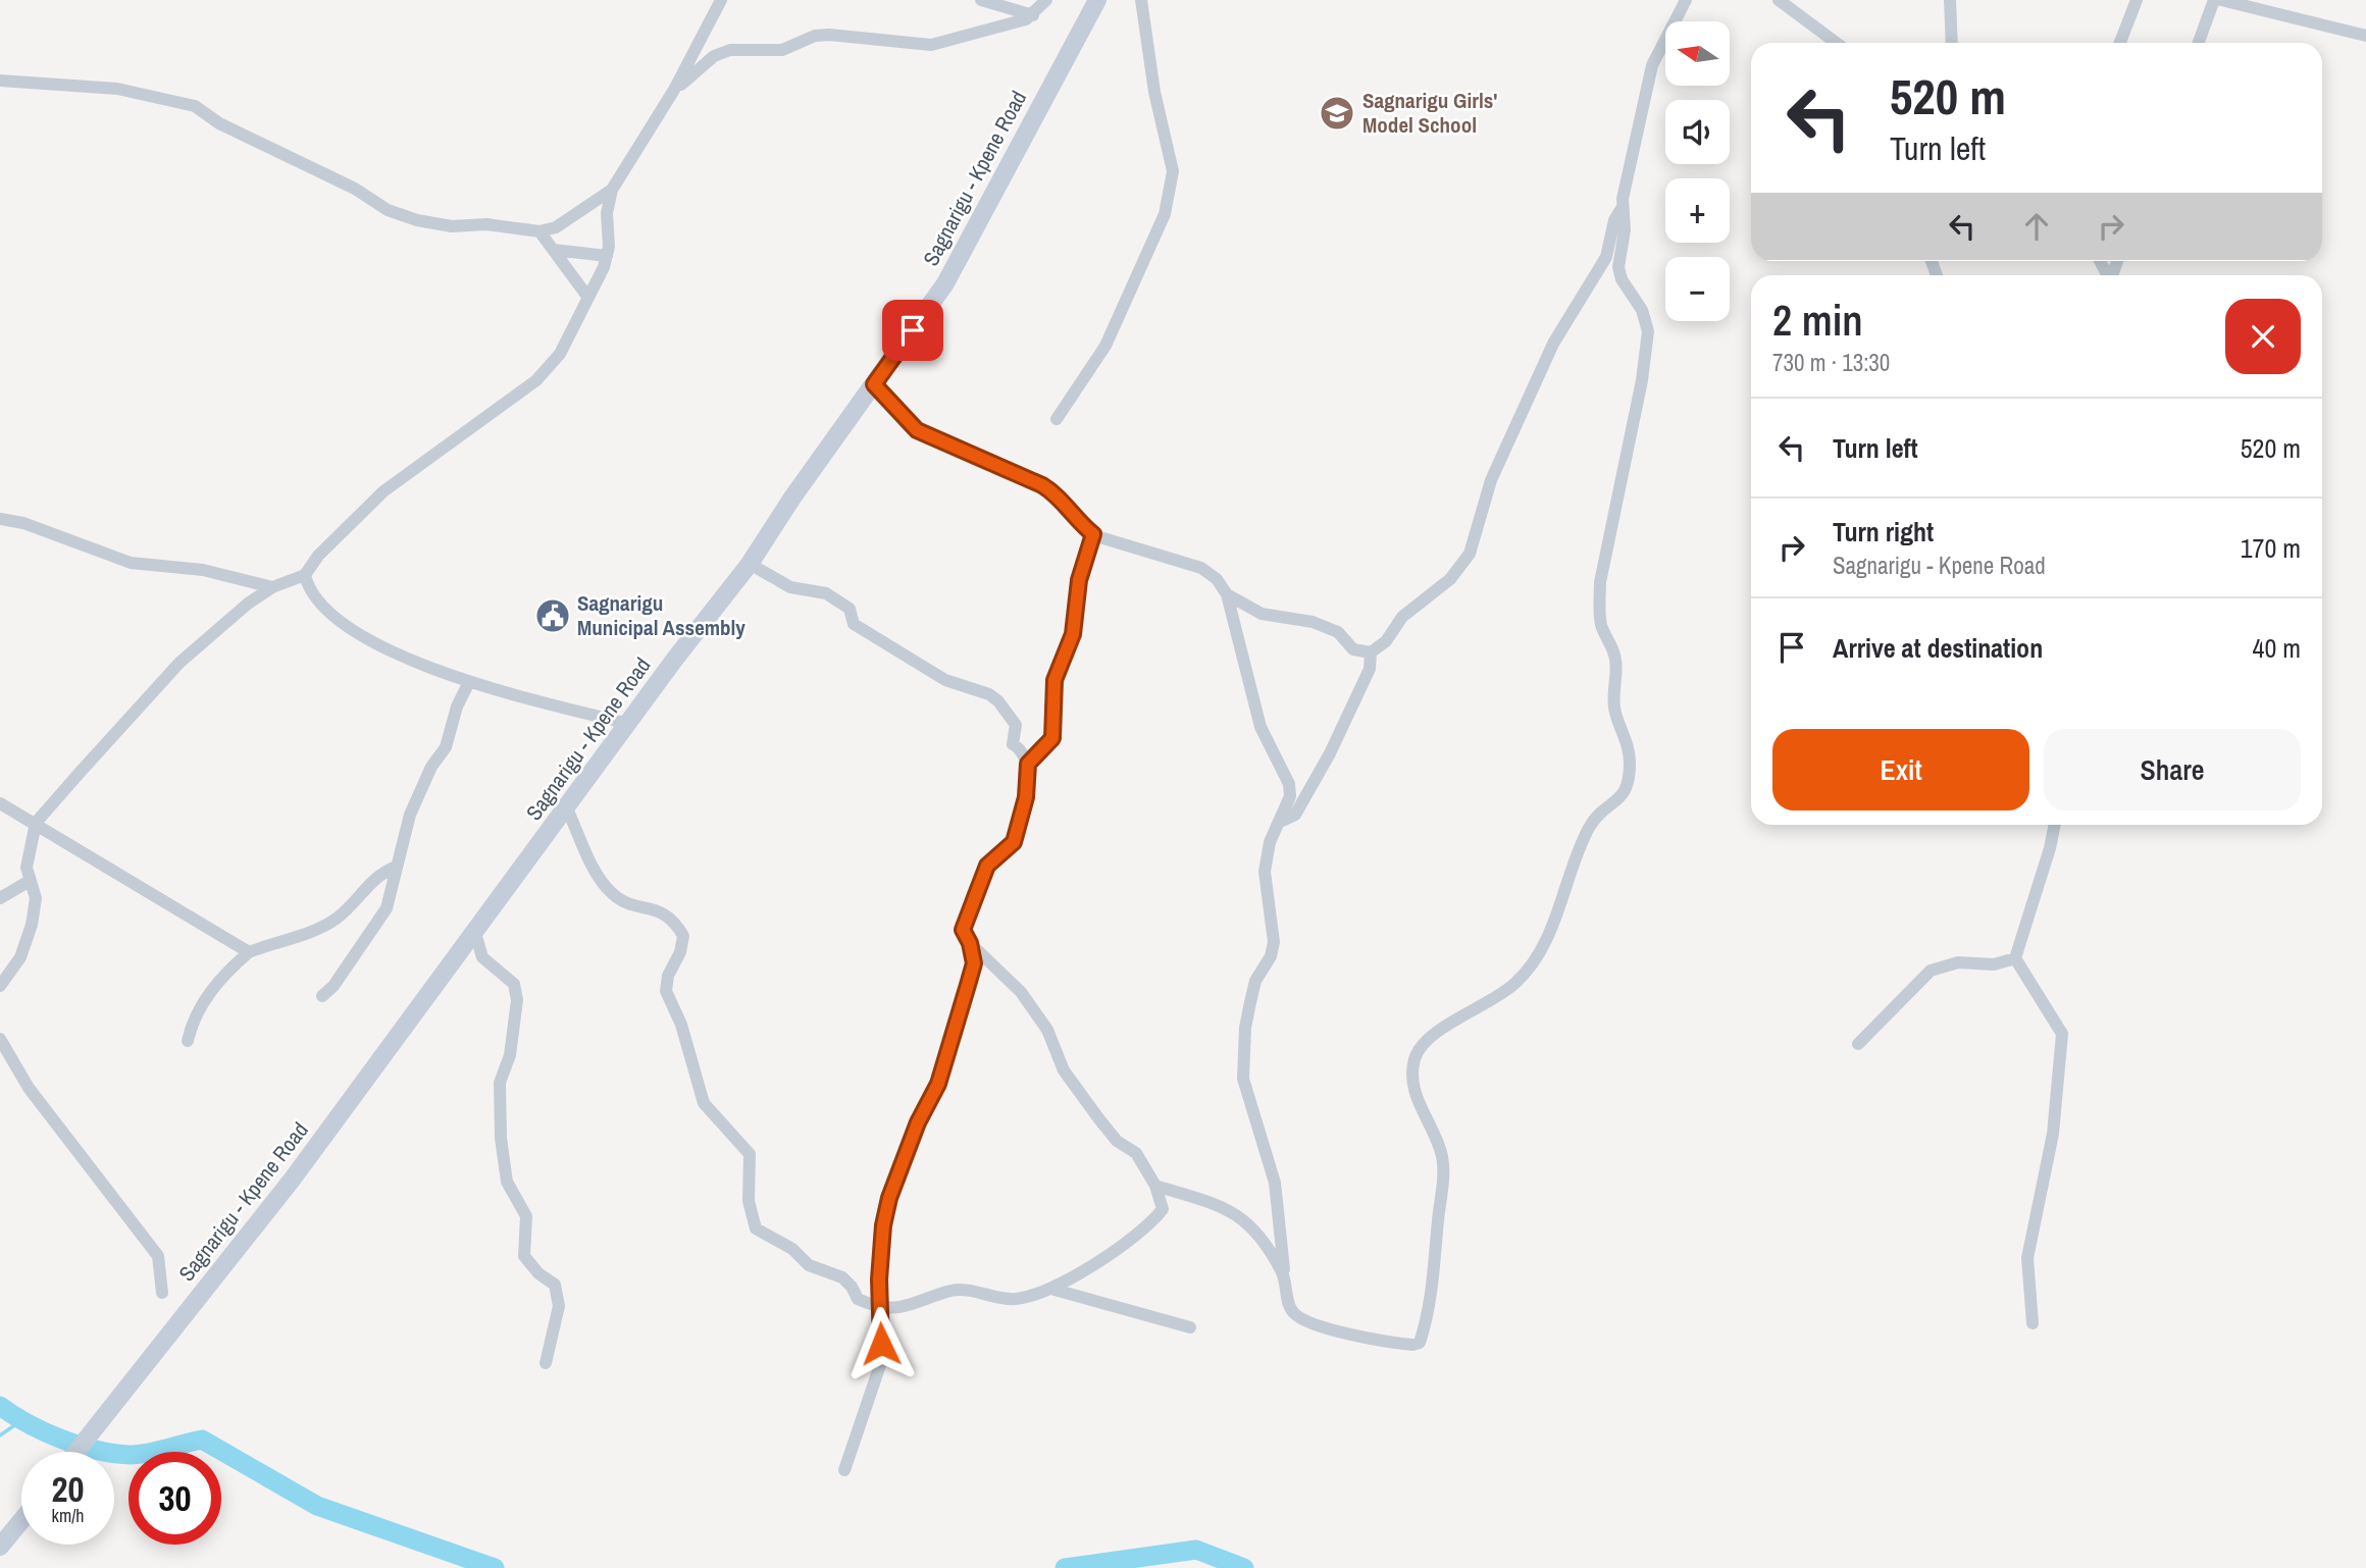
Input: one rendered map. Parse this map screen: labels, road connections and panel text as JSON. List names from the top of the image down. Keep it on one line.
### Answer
{"streets":{"street":["Sagnarigu - Kpene Road"]},"places":{"school or university":["Sagnarigu Girls' Model School"],"public building":["Sagnarigu Municipal Assembly"]},"north":"left","page":{"map_buttons":["+","−"],"turn":["520 m","Turn left"],"heading":["2 min","730 m · 13:30"],"list":[{"name":"Turn left","value":"520 m"},{"name":"Turn right","note":"Sagnarigu - Kpene Road","value":"170 m"},{"name":"Arrive at destination","value":"40 m"}],"buttons":["Exit","Share"],"speed":"20 km/h","limit":"30"}}
